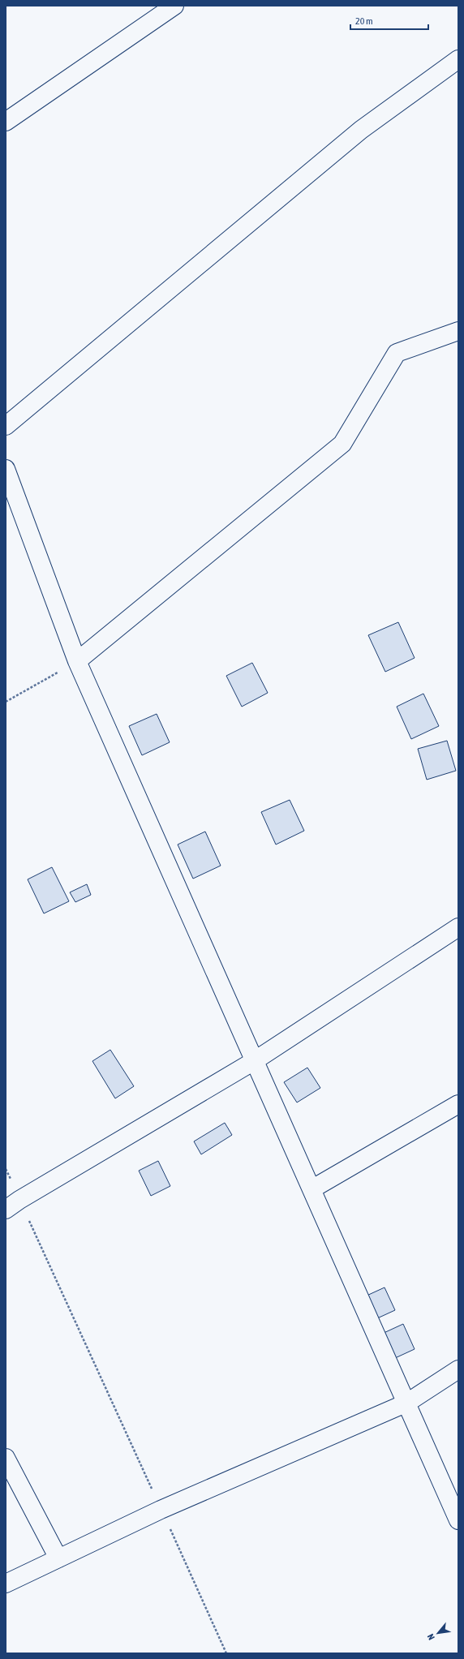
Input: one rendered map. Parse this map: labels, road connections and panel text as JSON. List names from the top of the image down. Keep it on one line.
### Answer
{"scale_bar":"20 m","north":"bottom left"}
